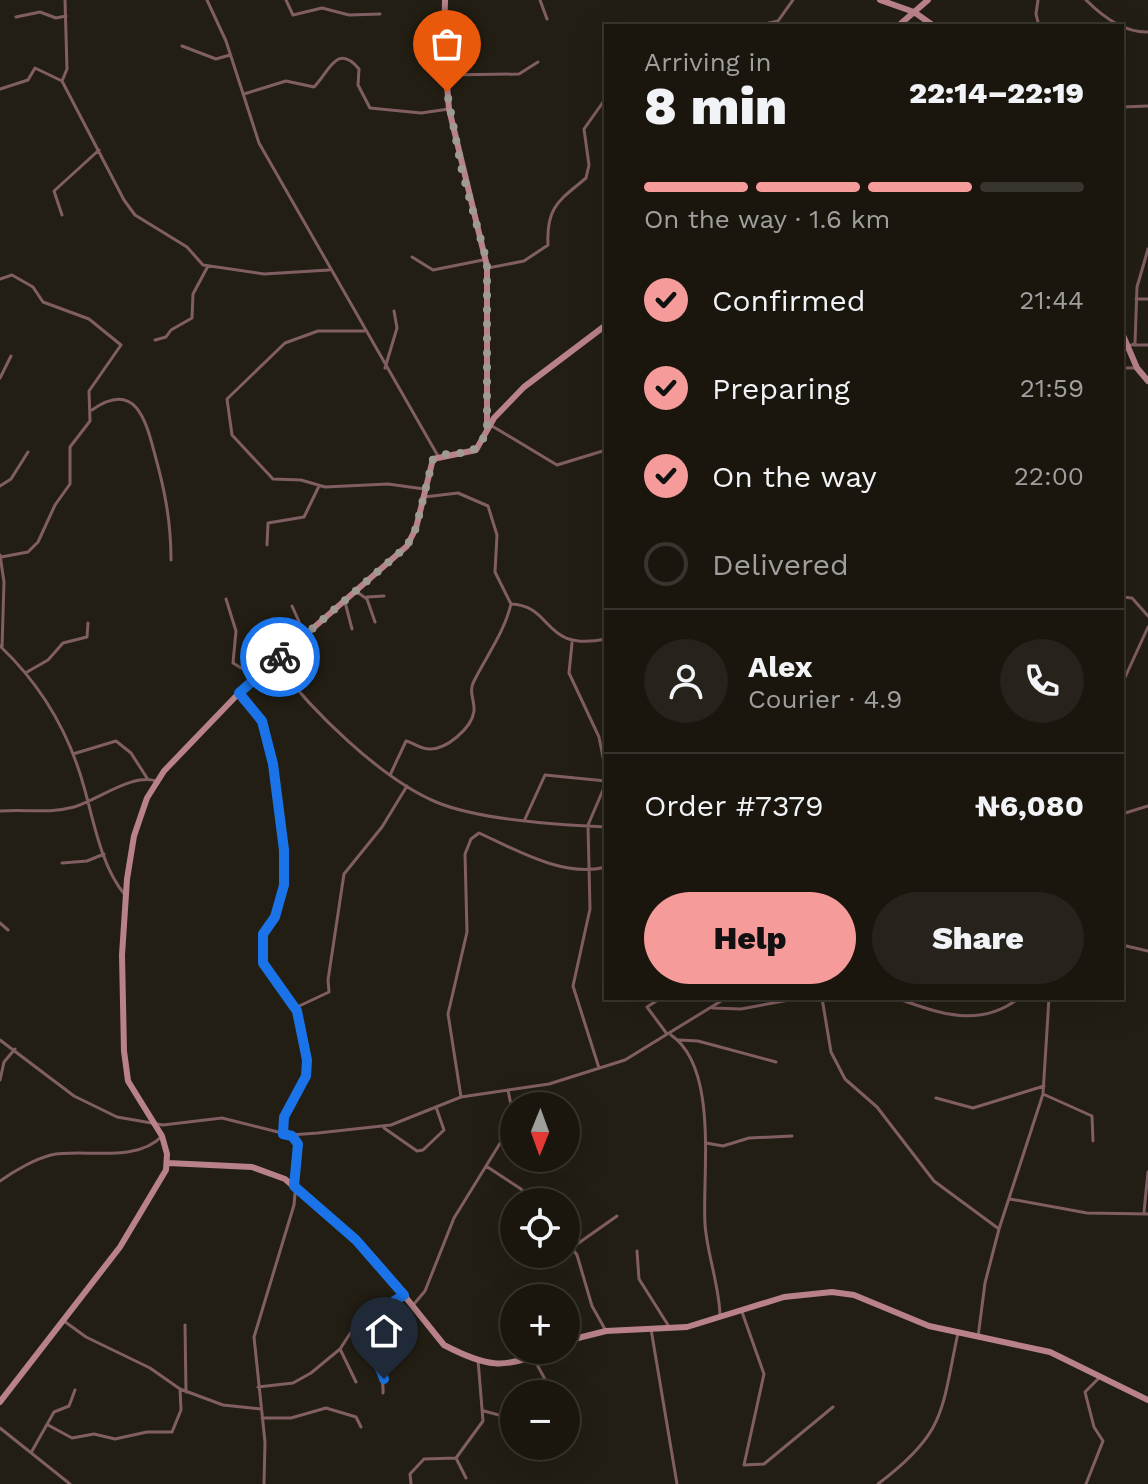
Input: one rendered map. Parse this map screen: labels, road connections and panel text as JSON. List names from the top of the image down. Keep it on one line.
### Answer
{"north":"bottom","page":{"heading":["8 min","Arriving in","22:14–22:19"],"panel":["Alex","Courier · 4.9","Order #7379","₦6,080"],"bar":"On the way · 1.6 km","list":[["Confirmed","21:44"],["Preparing","21:59"],["On the way","22:00"],"Delivered"],"buttons":["Help","Share"],"map_buttons":["+","−"]}}
